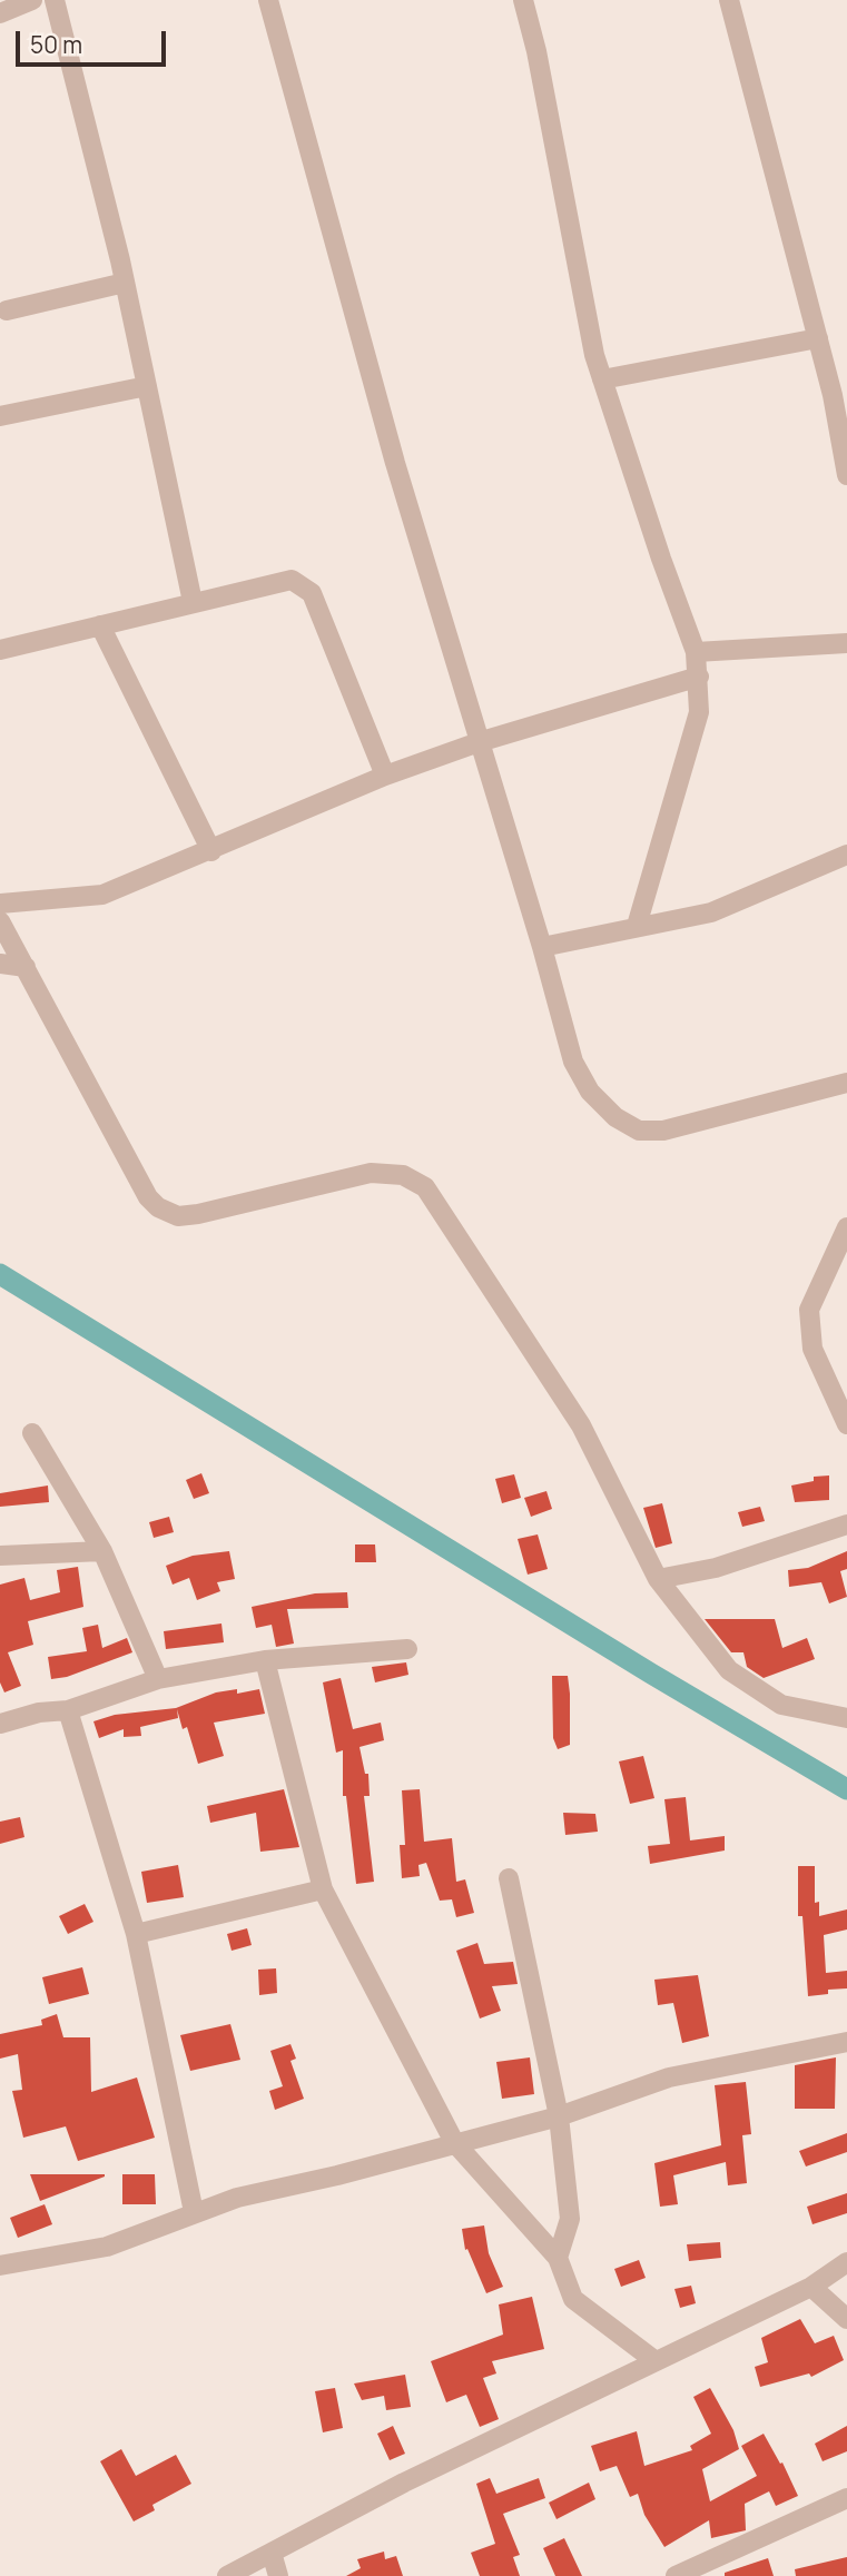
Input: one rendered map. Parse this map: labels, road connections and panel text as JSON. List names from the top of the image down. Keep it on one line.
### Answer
{"scale_bar":"50 m"}
